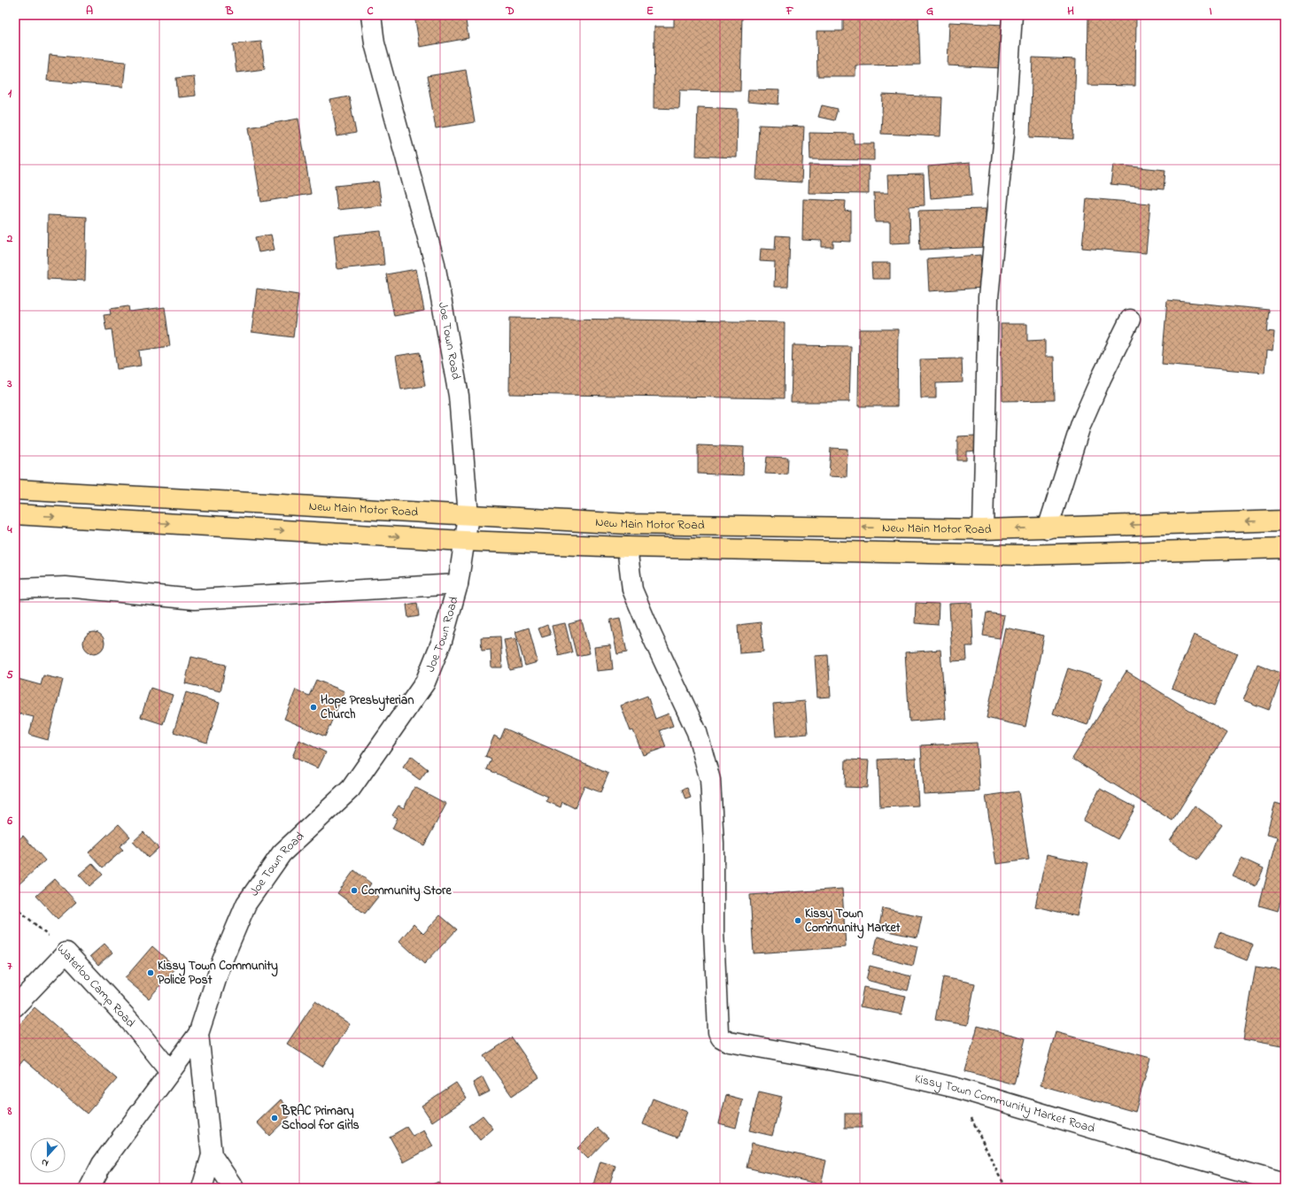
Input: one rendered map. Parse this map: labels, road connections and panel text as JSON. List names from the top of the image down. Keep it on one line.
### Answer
{"streets":{"highway":["New Main Motor Road"],"street":["Joe Town Road","Waterloo Camp Road","Kissy Town Community Market Road"]},"crossings":[["Joe Town Road","New Main Motor Road"],["New Main Motor Road","Kissy Town Community Market Road"]],"places":["Hope Presbyterian Church","Community Store","Kissy Town Community Market","Kissy Town Community Police Post","BRAC Primary School for Girls"],"north":"bottom","grid":{"columns":["A","B","C","D","E","F","G","H","I"],"rows":["1","2","3","4","5","6","7","8"]}}
